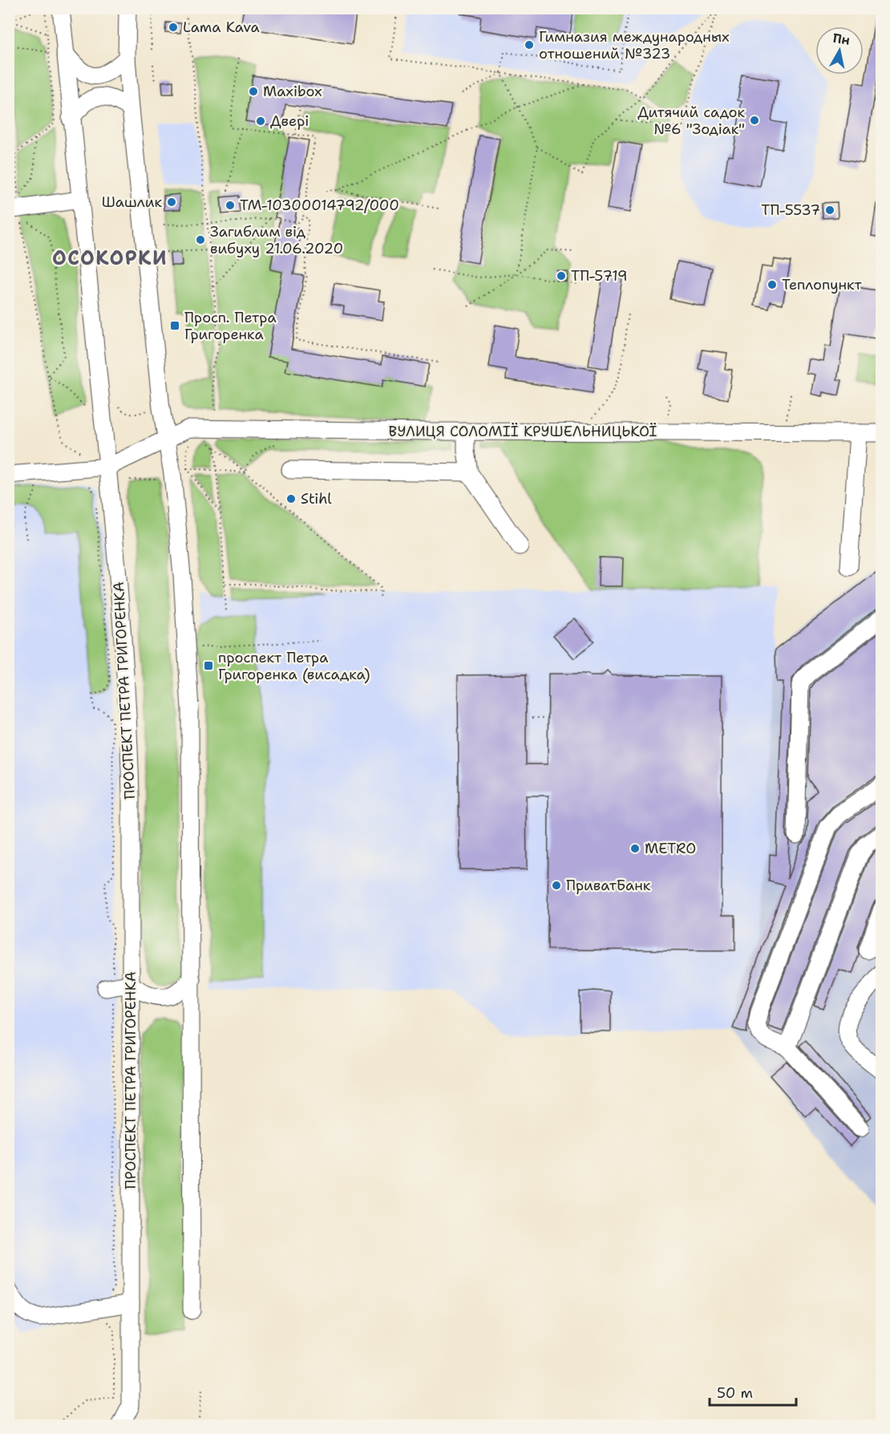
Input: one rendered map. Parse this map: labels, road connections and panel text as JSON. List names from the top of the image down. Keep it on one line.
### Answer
{"streets":{"street":["ВУЛИЦЯ СОЛОМІЇ КРУШЕЛЬНИЦЬКОЇ","ПРОСПЕКТ ПЕТРА ГРИГОРЕНКА"]},"crossings":[["ВУЛИЦЯ СОЛОМІЇ КРУШЕЛЬНИЦЬКОЇ","ПРОСПЕКТ ПЕТРА ГРИГОРЕНКА"]],"districts":["ОСОКОРКИ"],"places":{"other":["Lama Kava","Гимназия международных отношений №323","Maxibox","Дитячий садок №6 \"Зодіак\"","Двері","Шашлик","ТМ-10300014792/000","ТП-5537","Загиблим від вибуху 21.06.2020","ТП-5719","Теплопункт","Stihl","METRO","ПриватБанк"],"transit":["Просп. Петра Григоренка","проспект Петра Григоренка (висадка)"]},"scale_bar":"50 m","north":"top"}
